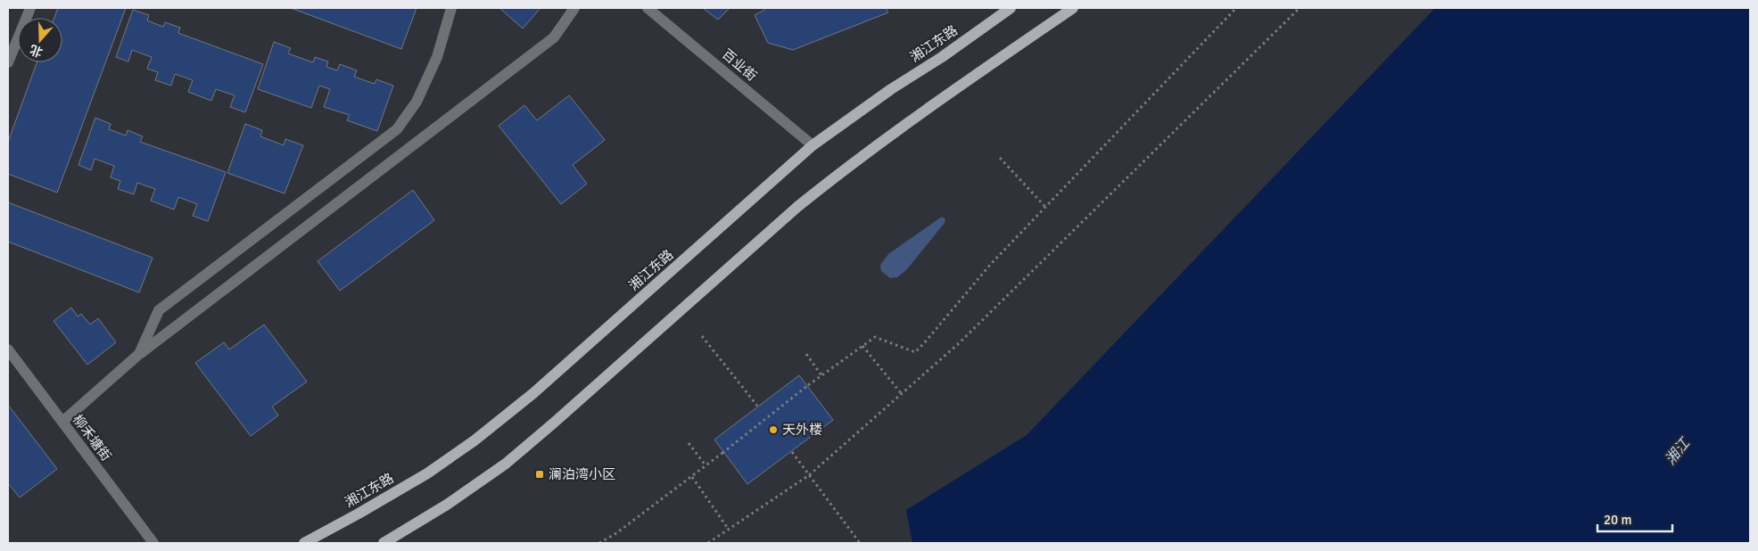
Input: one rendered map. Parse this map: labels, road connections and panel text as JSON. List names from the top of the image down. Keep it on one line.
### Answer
{"streets":{"main road":["湘江东路"],"street":["百业街","柳禾塘街"]},"crossings":[["湘江东路","百业街"]],"water":["湘江"],"places":{"other":["天外楼"],"transit":["澜泊湾小区"]},"scale_bar":"20 m","north":"bottom"}
